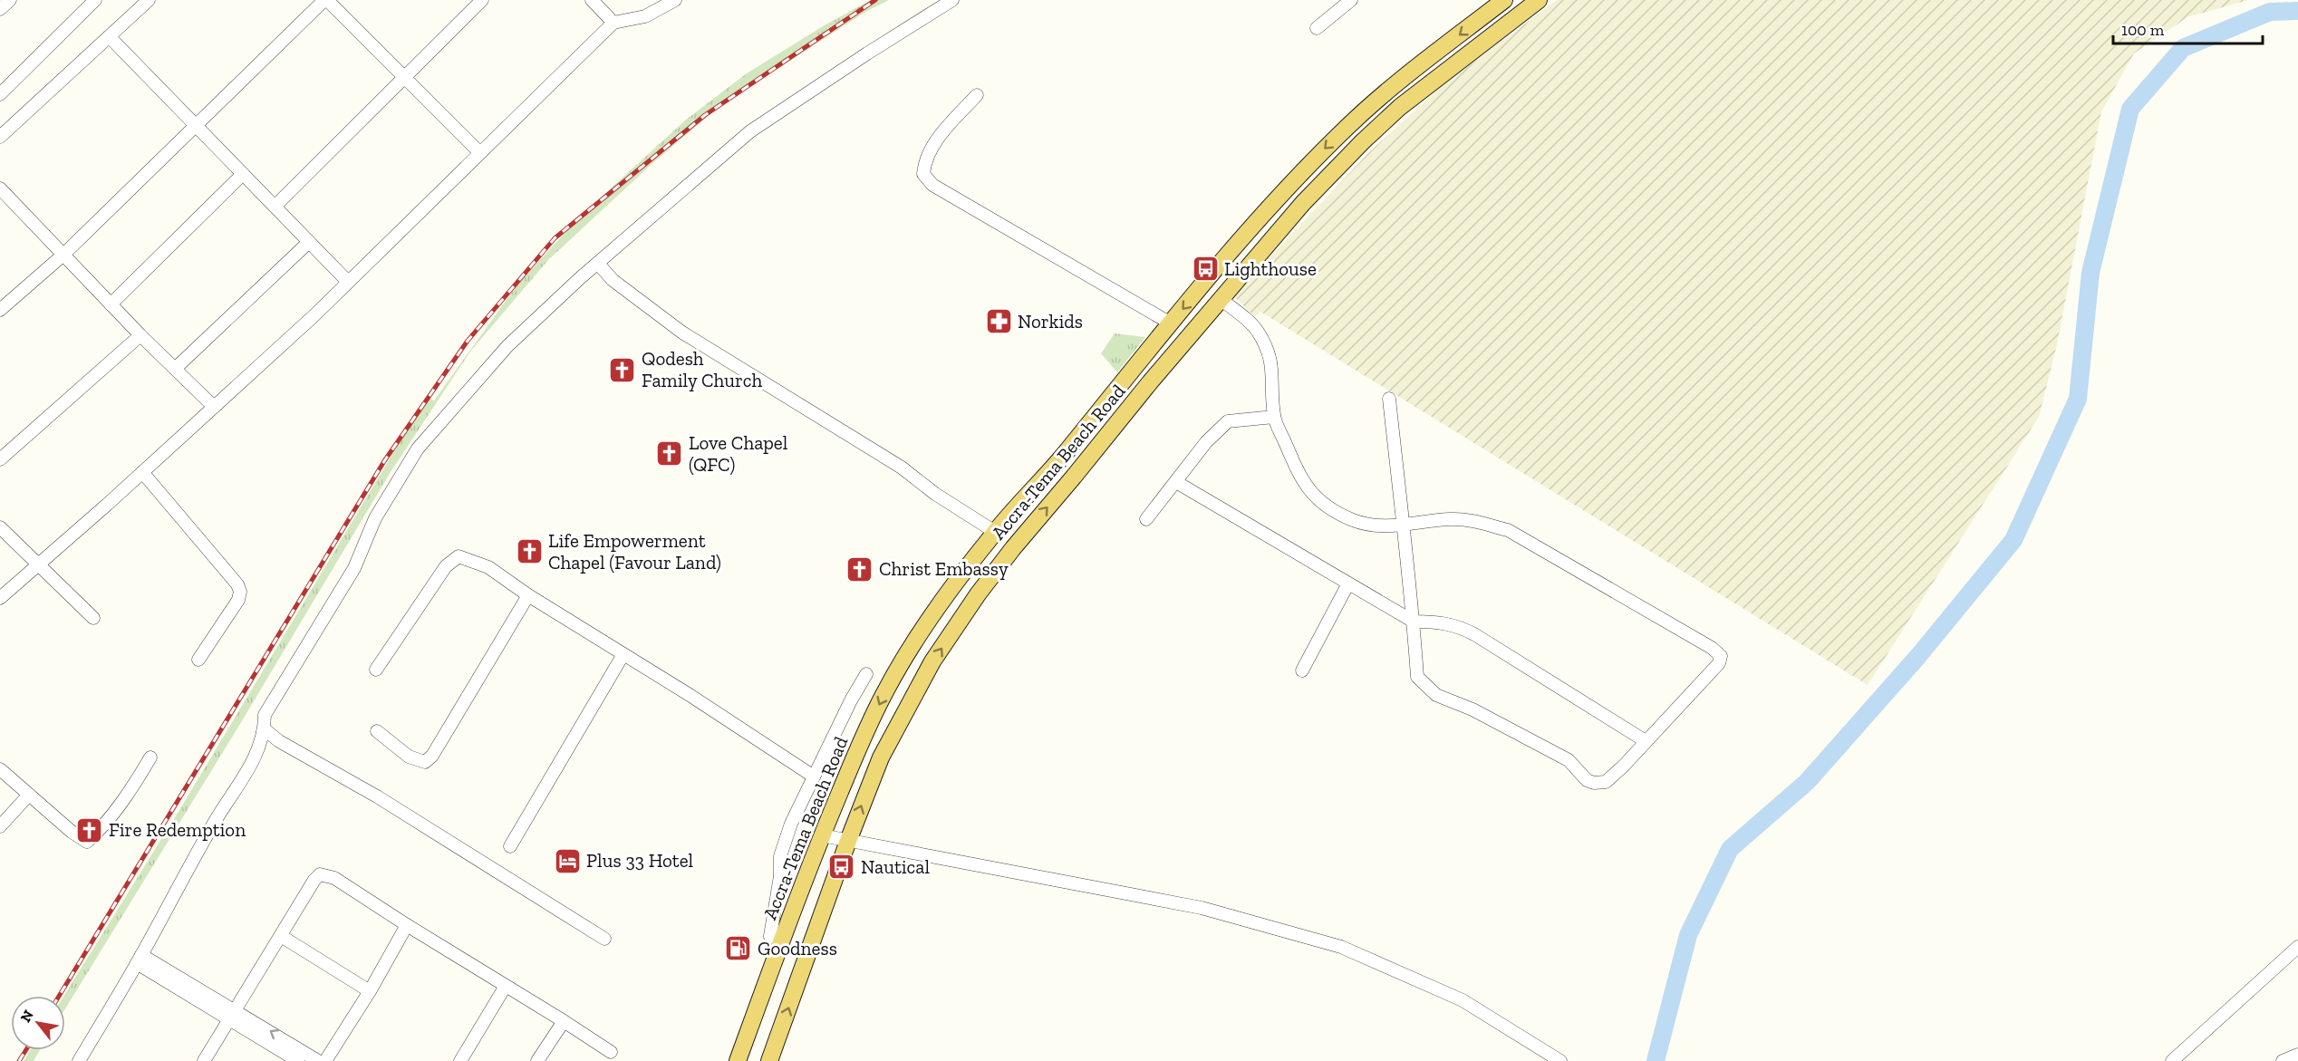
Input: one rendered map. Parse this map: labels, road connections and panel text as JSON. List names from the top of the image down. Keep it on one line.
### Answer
{"streets":{"main road":["Accra-Tema Beach Road"]},"places":{"bus stop":["Lighthouse","Nautical"],"pharmacy":["Norkids"],"church":["Qodesh Family Church","Love Chapel (QFC)","Life Empowerment Chapel (Favour Land)","Christ Embassy","Fire Redemption"],"hotel":["Plus 33 Hotel"],"fuel station":["Goodness"]},"scale_bar":"100 m","north":"top left"}
